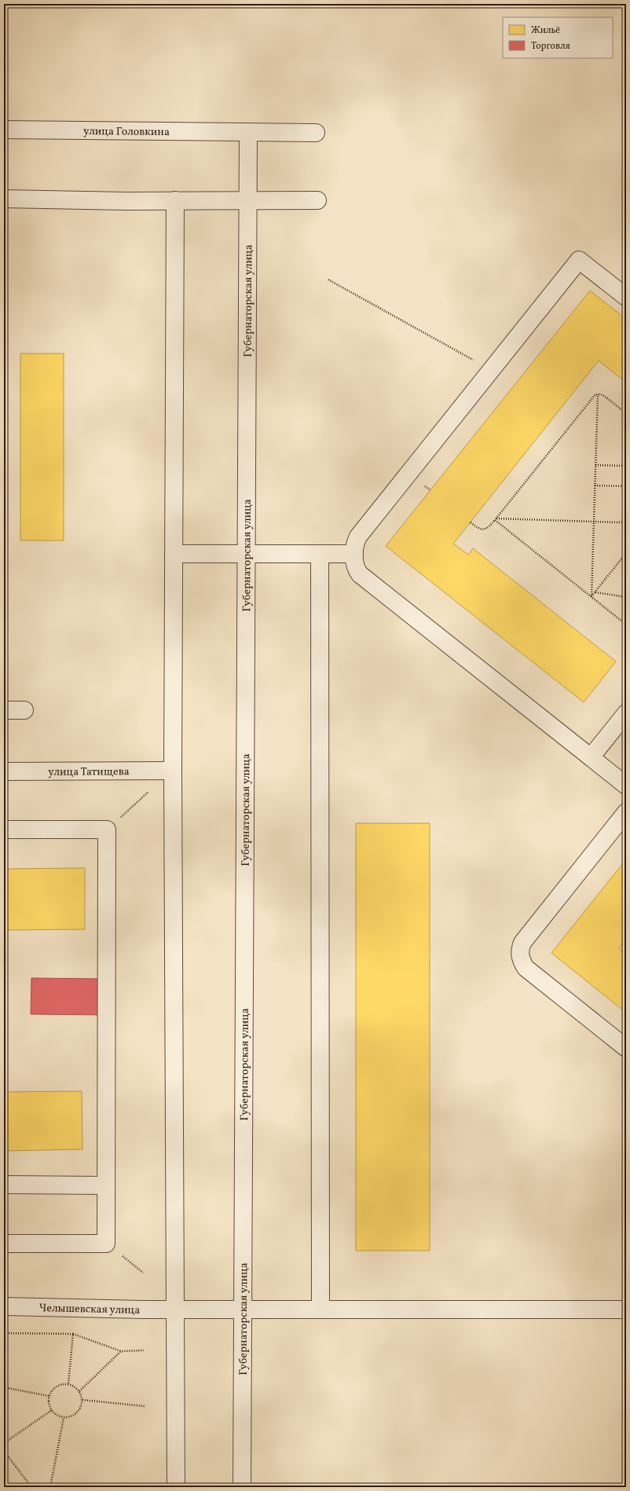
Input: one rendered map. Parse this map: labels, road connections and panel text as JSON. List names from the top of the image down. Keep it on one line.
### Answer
{"streets":{"street":["улица Головкина","Губернаторская улица","улица Татищева","Челышевская улица"]},"crossings":[["улица Головкина","Губернаторская улица"],["Губернаторская улица","Челышевская улица"]],"legend":["Жильё","Торговля"]}
